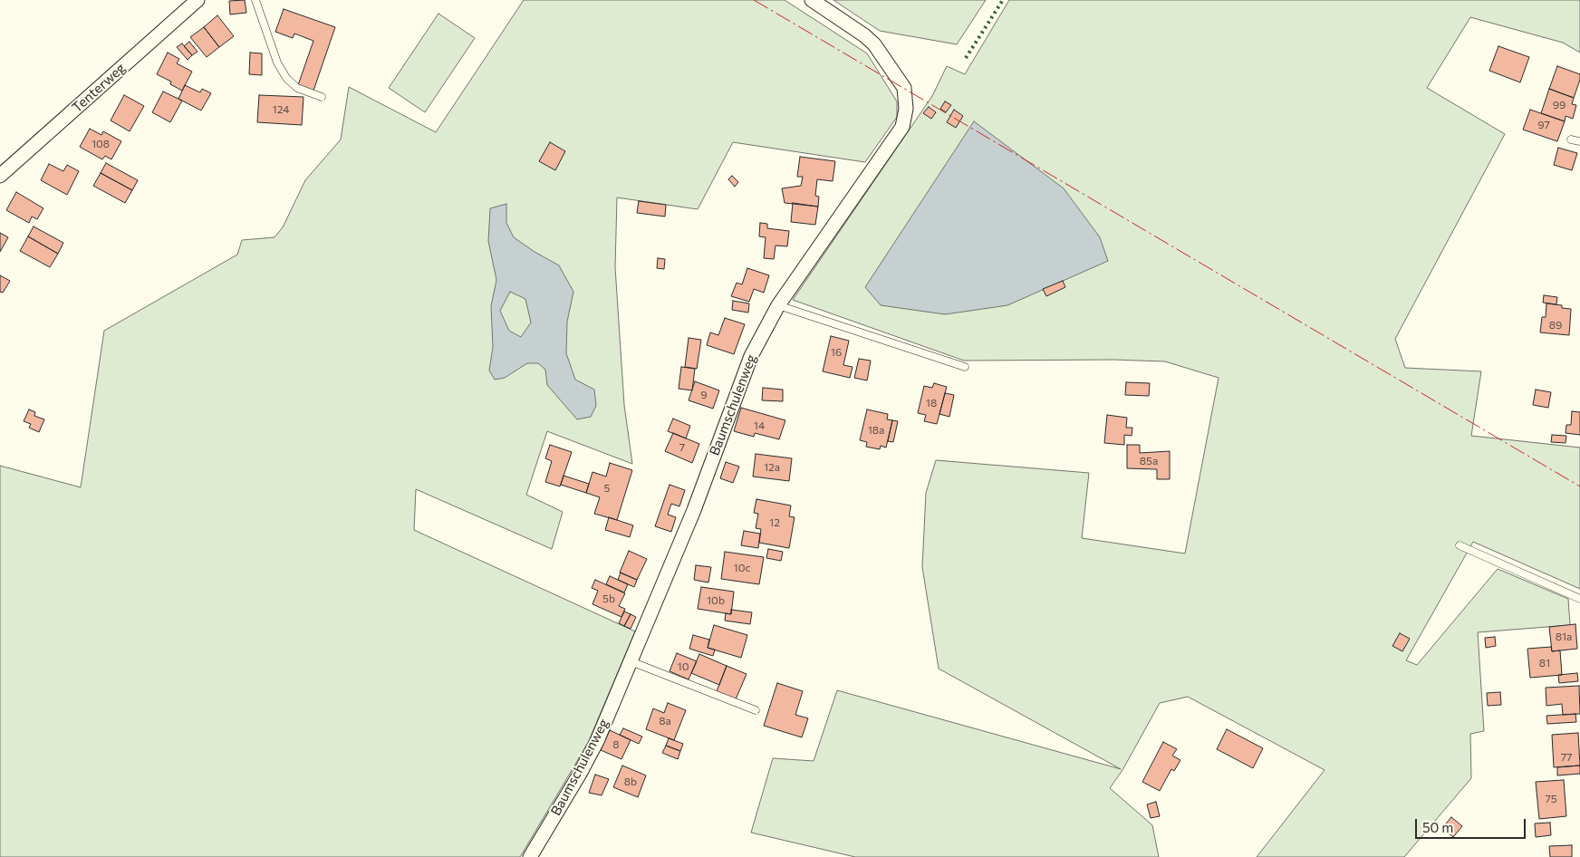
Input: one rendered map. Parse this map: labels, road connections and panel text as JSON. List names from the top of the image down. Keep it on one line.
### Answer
{"streets":{"street":["Tenterweg","Baumschulenweg"]},"house_numbers":["99","124","97","108","89","16","9","18","14","18a","7","85a","12a","5","12","10c","5b","10b","81a","81","10","8a","8","77","8b","75"],"scale_bar":"50 m"}
